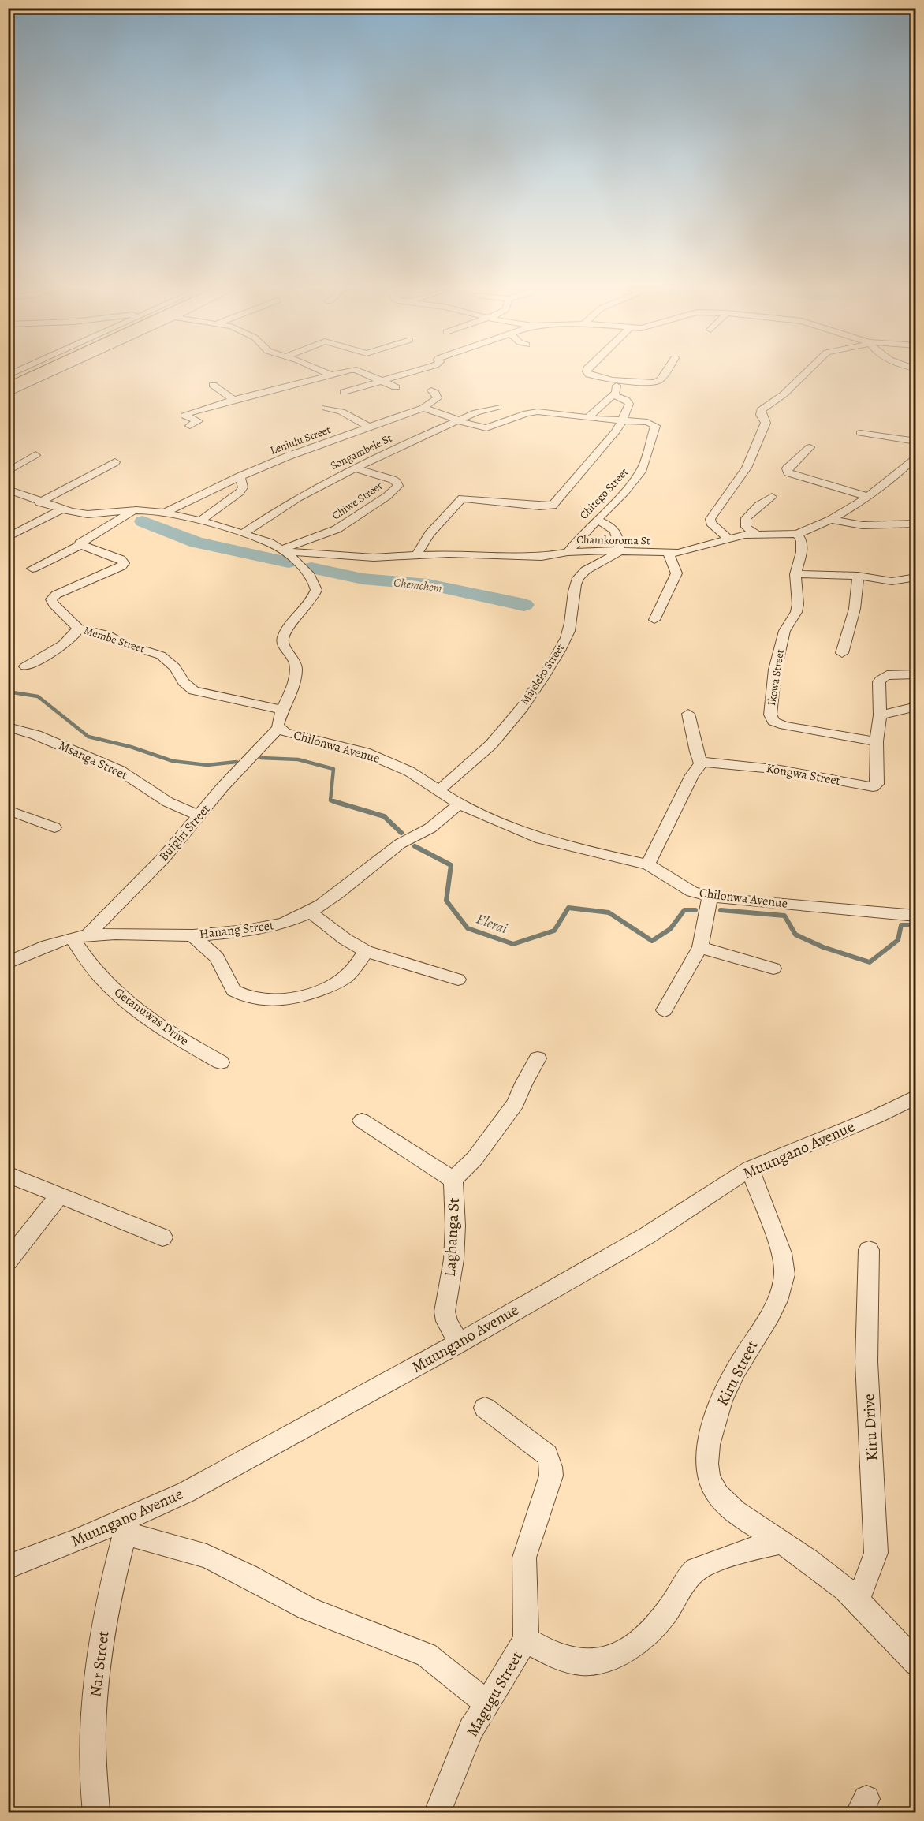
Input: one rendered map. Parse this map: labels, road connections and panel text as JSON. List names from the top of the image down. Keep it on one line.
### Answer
{"streets":{"street":["Lenjulu Street","Songambele St","Chitego Street","Chiwe Street","Chamkoroma St","Membe Street","Majeleko Street","Ikowa Street","Chilonwa Avenue","Msanga Street","Kongwa Street","Buigiri Street","Hanang Street","Getanuwas Drive","Muungano Avenue","Laghanga St","Kiru Street","Kiru Drive","Nar Street","Magugu Street"]},"crossings":[["Lenjulu Street","Chitego Street"],["Lenjulu Street","Chilonwa Avenue"],["Songambele St","Chitego Street"],["Songambele St","Chiwe Street"],["Songambele St","Chilonwa Avenue"],["Chitego Street","Chamkoroma St"],["Chiwe Street","Chamkoroma St"],["Chiwe Street","Chilonwa Avenue"],["Chamkoroma St","Majeleko Street"],["Chamkoroma St","Ikowa Street"],["Chamkoroma St","Chilonwa Avenue"],["Membe Street","Chilonwa Avenue"],["Majeleko Street","Chilonwa Avenue"],["Ikowa Street","Kongwa Street"],["Chilonwa Avenue","Buigiri Street"],["Chilonwa Avenue","Hanang Street"],["Msanga Street","Buigiri Street"],["Buigiri Street","Hanang Street"],["Buigiri Street","Getanuwas Drive"],["Hanang Street","Getanuwas Drive"],["Muungano Avenue","Laghanga St"],["Muungano Avenue","Kiru Street"],["Muungano Avenue","Nar Street"],["Kiru Street","Kiru Drive"]],"water":["Chemchem","Elerai"]}
